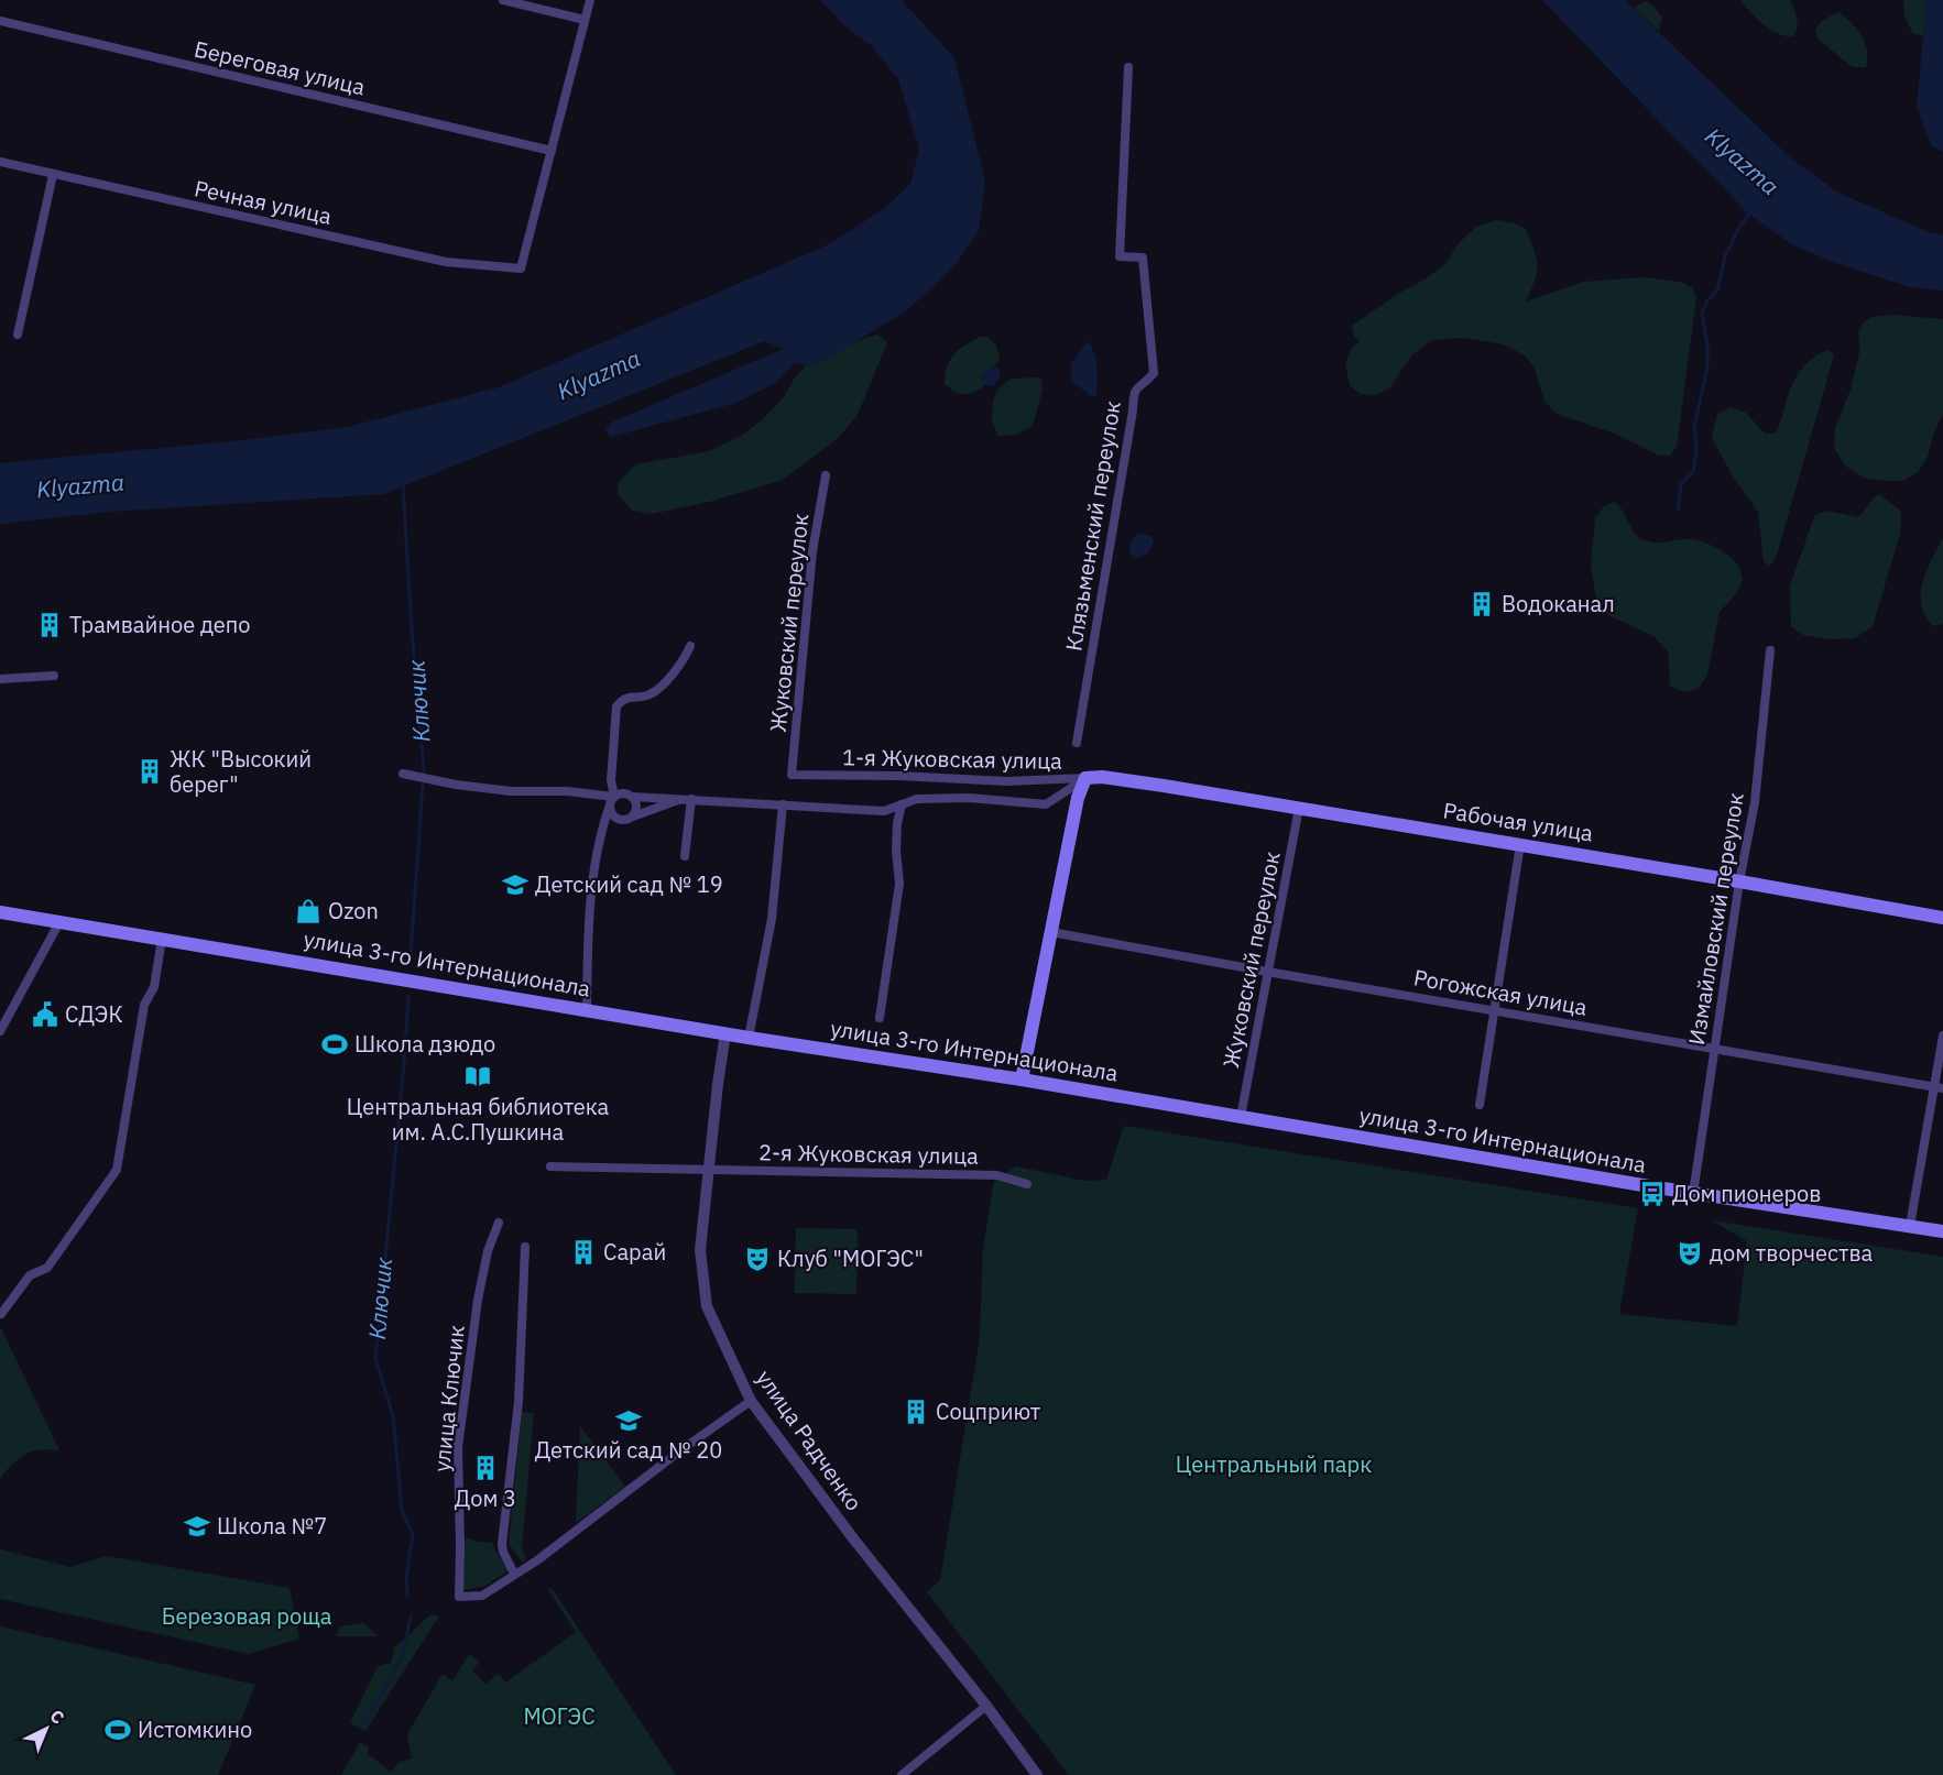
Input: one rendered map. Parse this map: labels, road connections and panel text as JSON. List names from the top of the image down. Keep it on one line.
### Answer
{"streets":{"main road":["Рабочая улица","улица 3-го Интернационала"],"street":["Береговая улица","Речная улица","Клязьменский переулок","Жуковский переулок","1-я Жуковская улица","Измайловский переулок","Рогожская улица","2-я Жуковская улица","улица Ключик","улица Радченко"]},"crossings":[["Береговая улица","Речная улица"],["Жуковский переулок","1-я Жуковская улица"],["Жуковский переулок","Рабочая улица"],["Жуковский переулок","улица 3-го Интернационала"],["Жуковский переулок","Рогожская улица"],["1-я Жуковская улица","Рабочая улица"],["Рабочая улица","Измайловский переулок"],["Измайловский переулок","улица 3-го Интернационала"],["Измайловский переулок","Рогожская улица"],["улица 3-го Интернационала","улица Радченко"],["2-я Жуковская улица","улица Радченко"],["улица Ключик","улица Радченко"]],"water":["Klyazma","Ключик"],"parks":["Центральный парк","Березовая роща","МОГЭС"],"places":{"building":["Водоканал","Трамвайное депо","ЖК \"Высокий берег\"","Сарай","Соцприют","Дом 3"],"school or university":["Детский сад № 19","Детский сад № 20","Школа №7"],"shop":["Ozon"],"public building":["СДЭК"],"sports":["Школа дзюдо","Истомкино"],"library":["Центральная библиотека им. А.С.Пушкина"],"bus stop":["Дом пионеров"],"theatre":["дом творчества","Клуб \"МОГЭС\""]},"north":"top right"}
